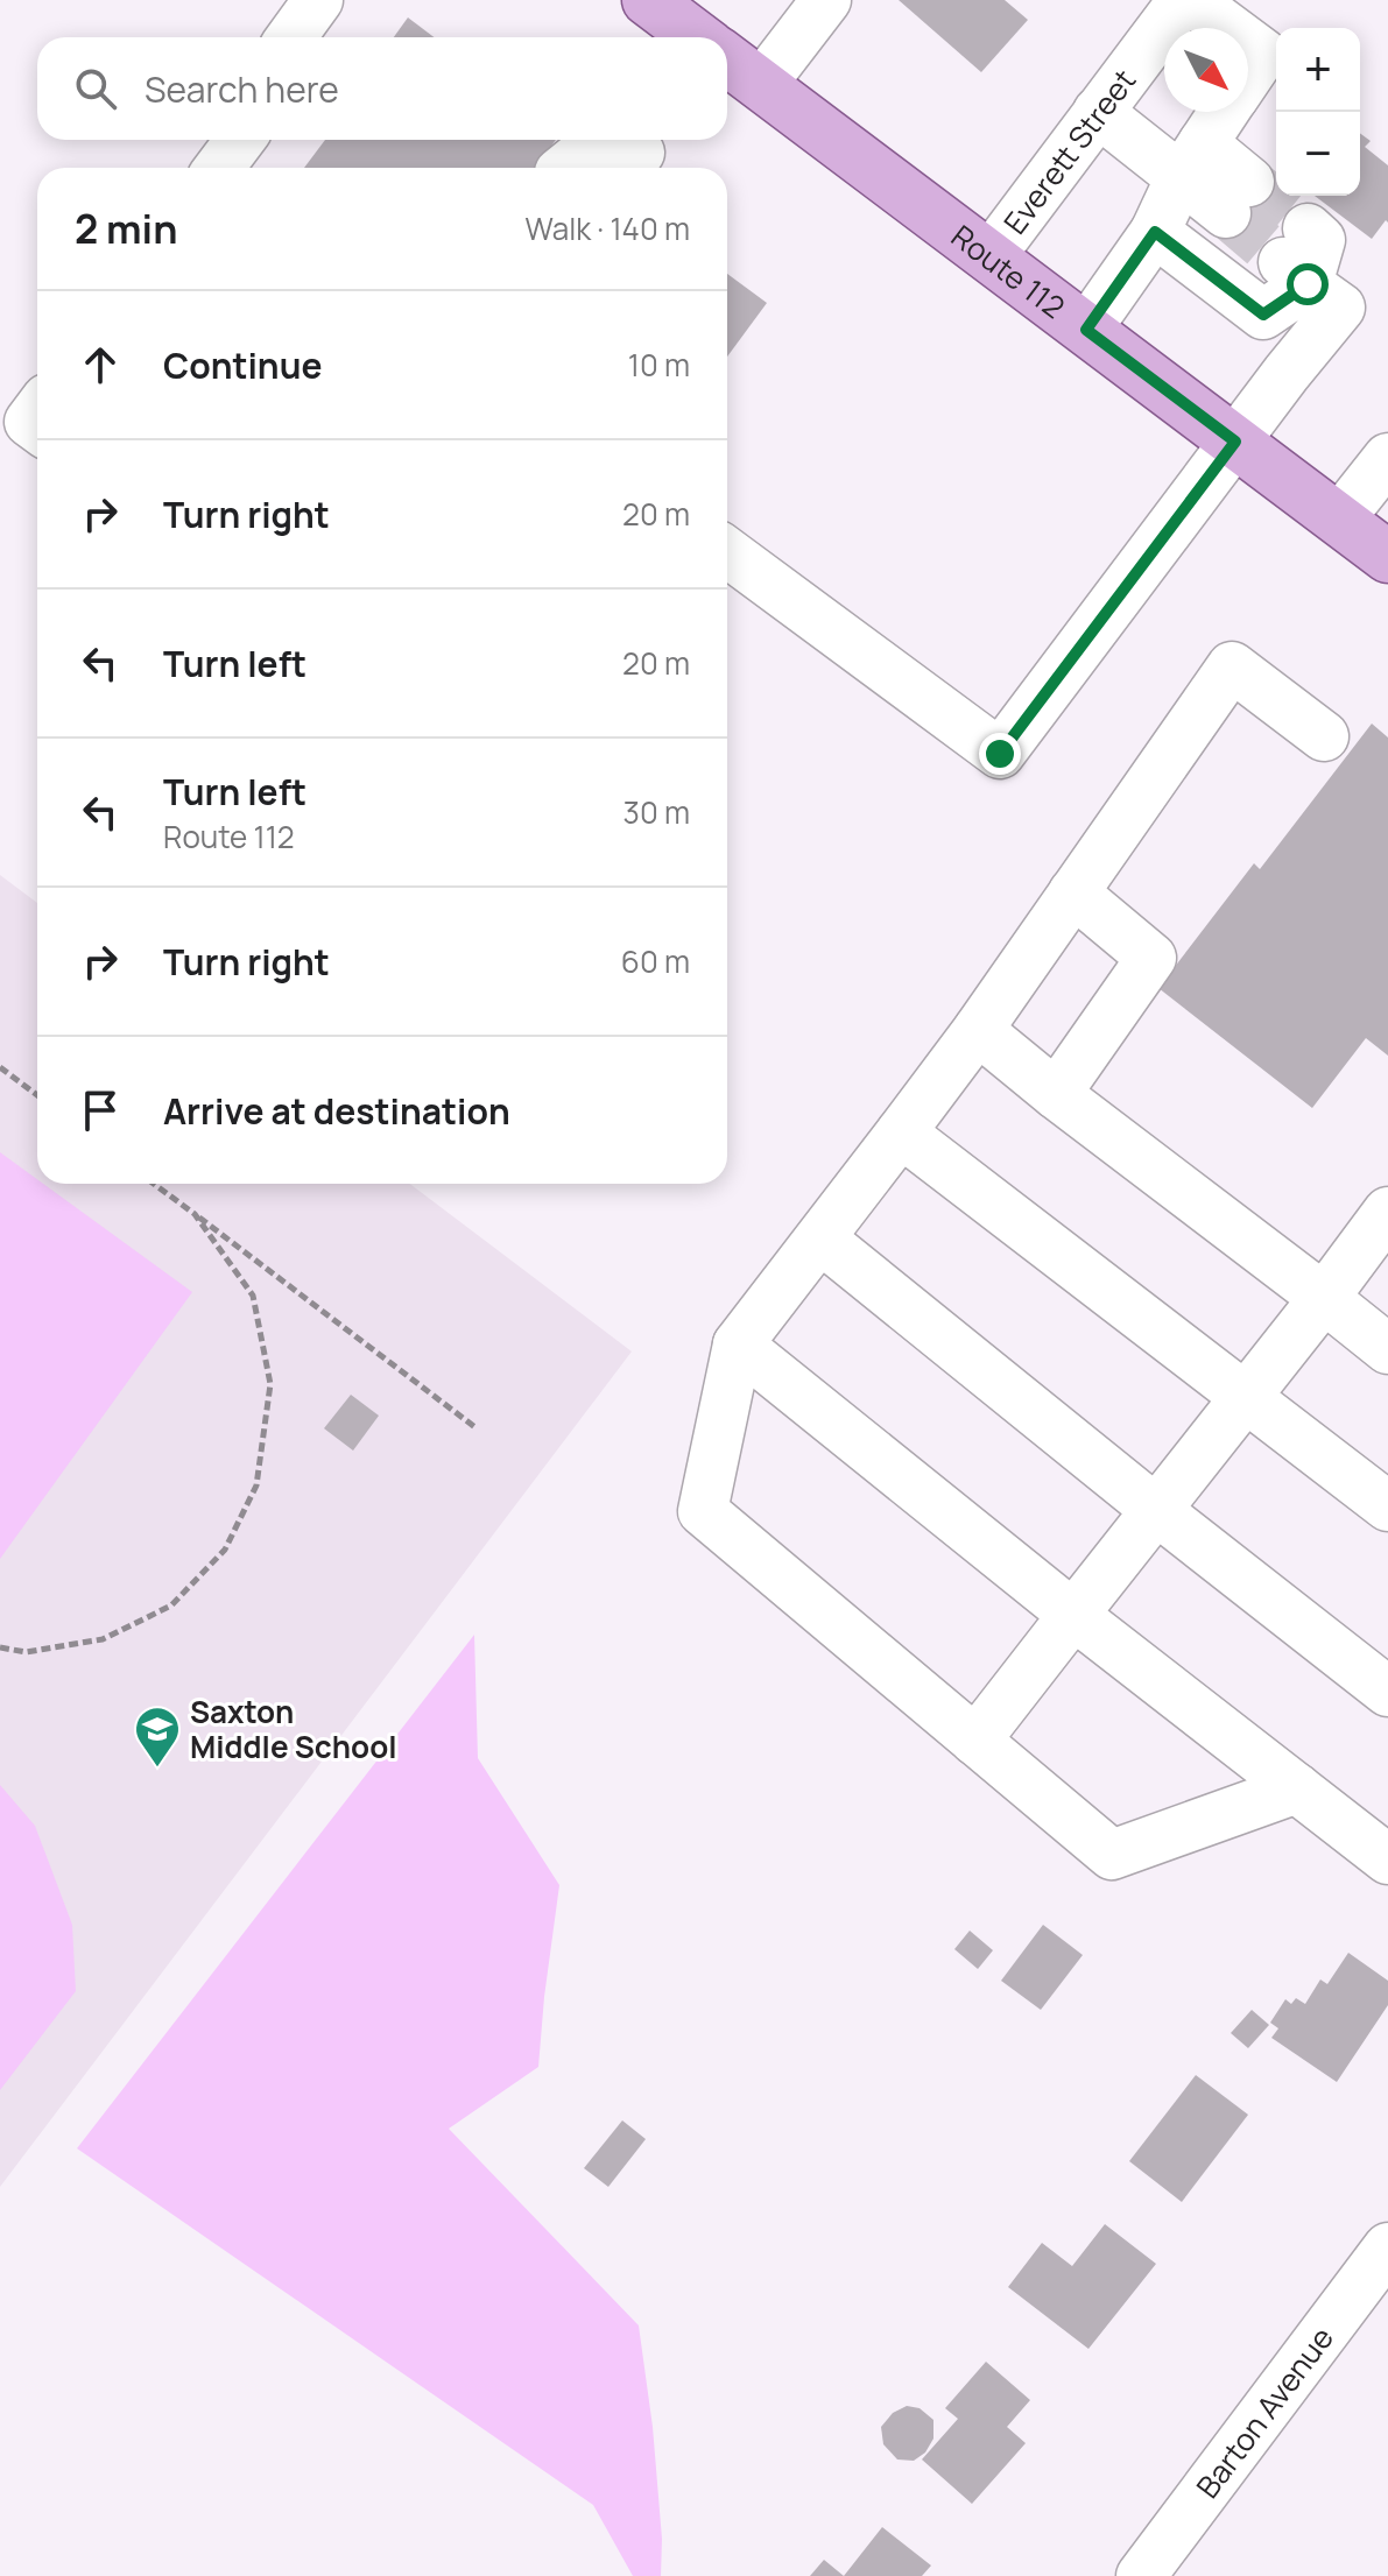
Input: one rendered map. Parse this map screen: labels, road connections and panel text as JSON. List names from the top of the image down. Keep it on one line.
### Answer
{"streets":{"main road":["Route 112"],"street":["Everett Street","Barton Avenue"]},"crossings":[["Everett Street","Route 112"]],"places":{"school or university":["Saxton Middle School"]},"north":"bottom right","page":{"map_buttons":["+","−"],"search":"Search here","heading":["2 min","Walk · 140 m"],"list":[["Continue","10 m"],["Turn right","20 m"],["Turn left","20 m"],["Turn left","Route 112","30 m"],["Turn right","60 m"],"Arrive at destination"]}}
